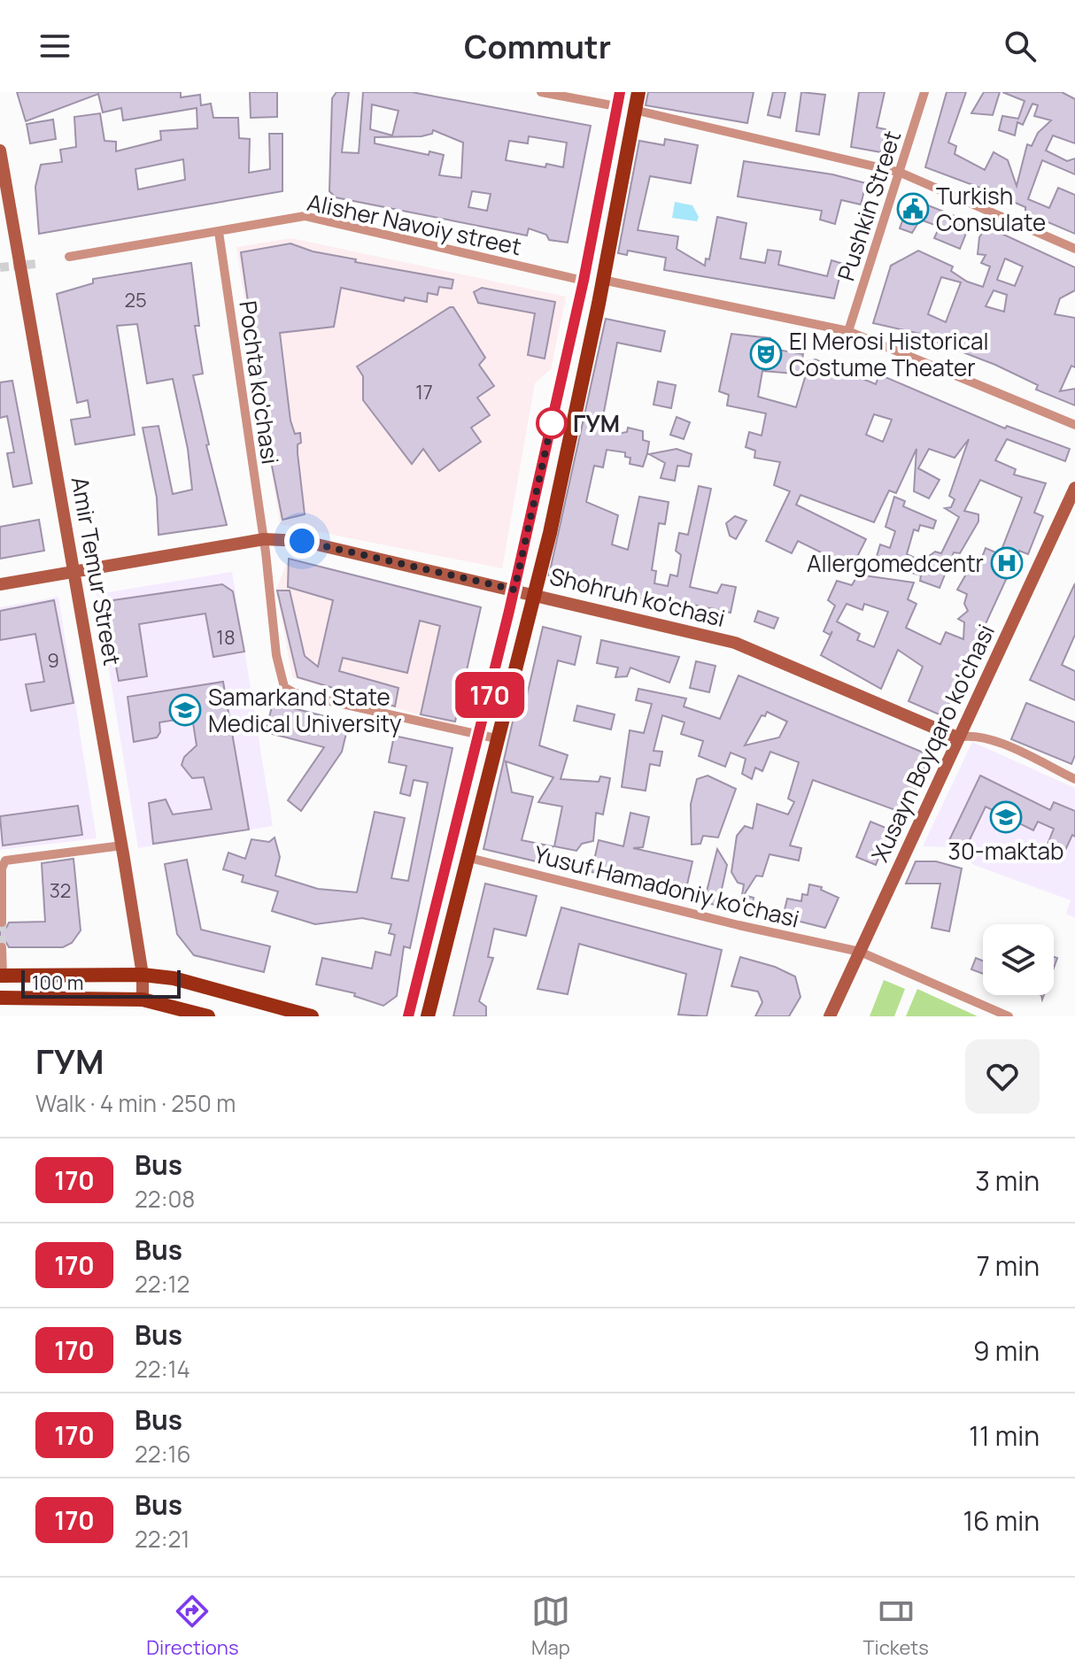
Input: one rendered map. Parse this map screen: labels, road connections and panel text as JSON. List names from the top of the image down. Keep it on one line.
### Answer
{"streets":{"main road":["Amir Temur Street","Shohruh ko'chasi","Xusayn Boyqaro ko'chasi"],"street":["Pushkin Street","Alisher Navoiy street","Pochta ko'chasi","Yusuf Hamadoniy ko'chasi"]},"crossings":[["Alisher Navoiy street","Pochta ko'chasi"],["Pochta ko'chasi","Shohruh ko'chasi"],["Amir Temur Street","Shohruh ko'chasi"],["Shohruh ko'chasi","Xusayn Boyqaro ko'chasi"],["Xusayn Boyqaro ko'chasi","Yusuf Hamadoniy ko'chasi"]],"places":{"public building":["Turkish Consulate"],"theatre":["El Merosi Historical Costume Theater"],"other":["ГУМ"],"hospital":["Allergomedcentr"],"school or university":["Samarkand State Medical University","30-maktab"]},"lines":["bus line 170"],"house_numbers":["25","17","18","9","32"],"scale_bar":"100 m","page":{"header":"Commutr","on_map":"170","scale":"100 m","heading":["ГУМ","Walk · 4 min · 250 m"],"list":[{"mark":"170","name":"Bus","note":"22:08","value":"3 min"},{"mark":"170","name":"Bus","note":"22:12","value":"7 min"},{"mark":"170","name":"Bus","note":"22:14","value":"9 min"},{"mark":"170","name":"Bus","note":"22:16","value":"11 min"},{"mark":"170","name":"Bus","note":"22:21","value":"16 min"}],"tabs":["Directions","Map","Tickets"]}}
